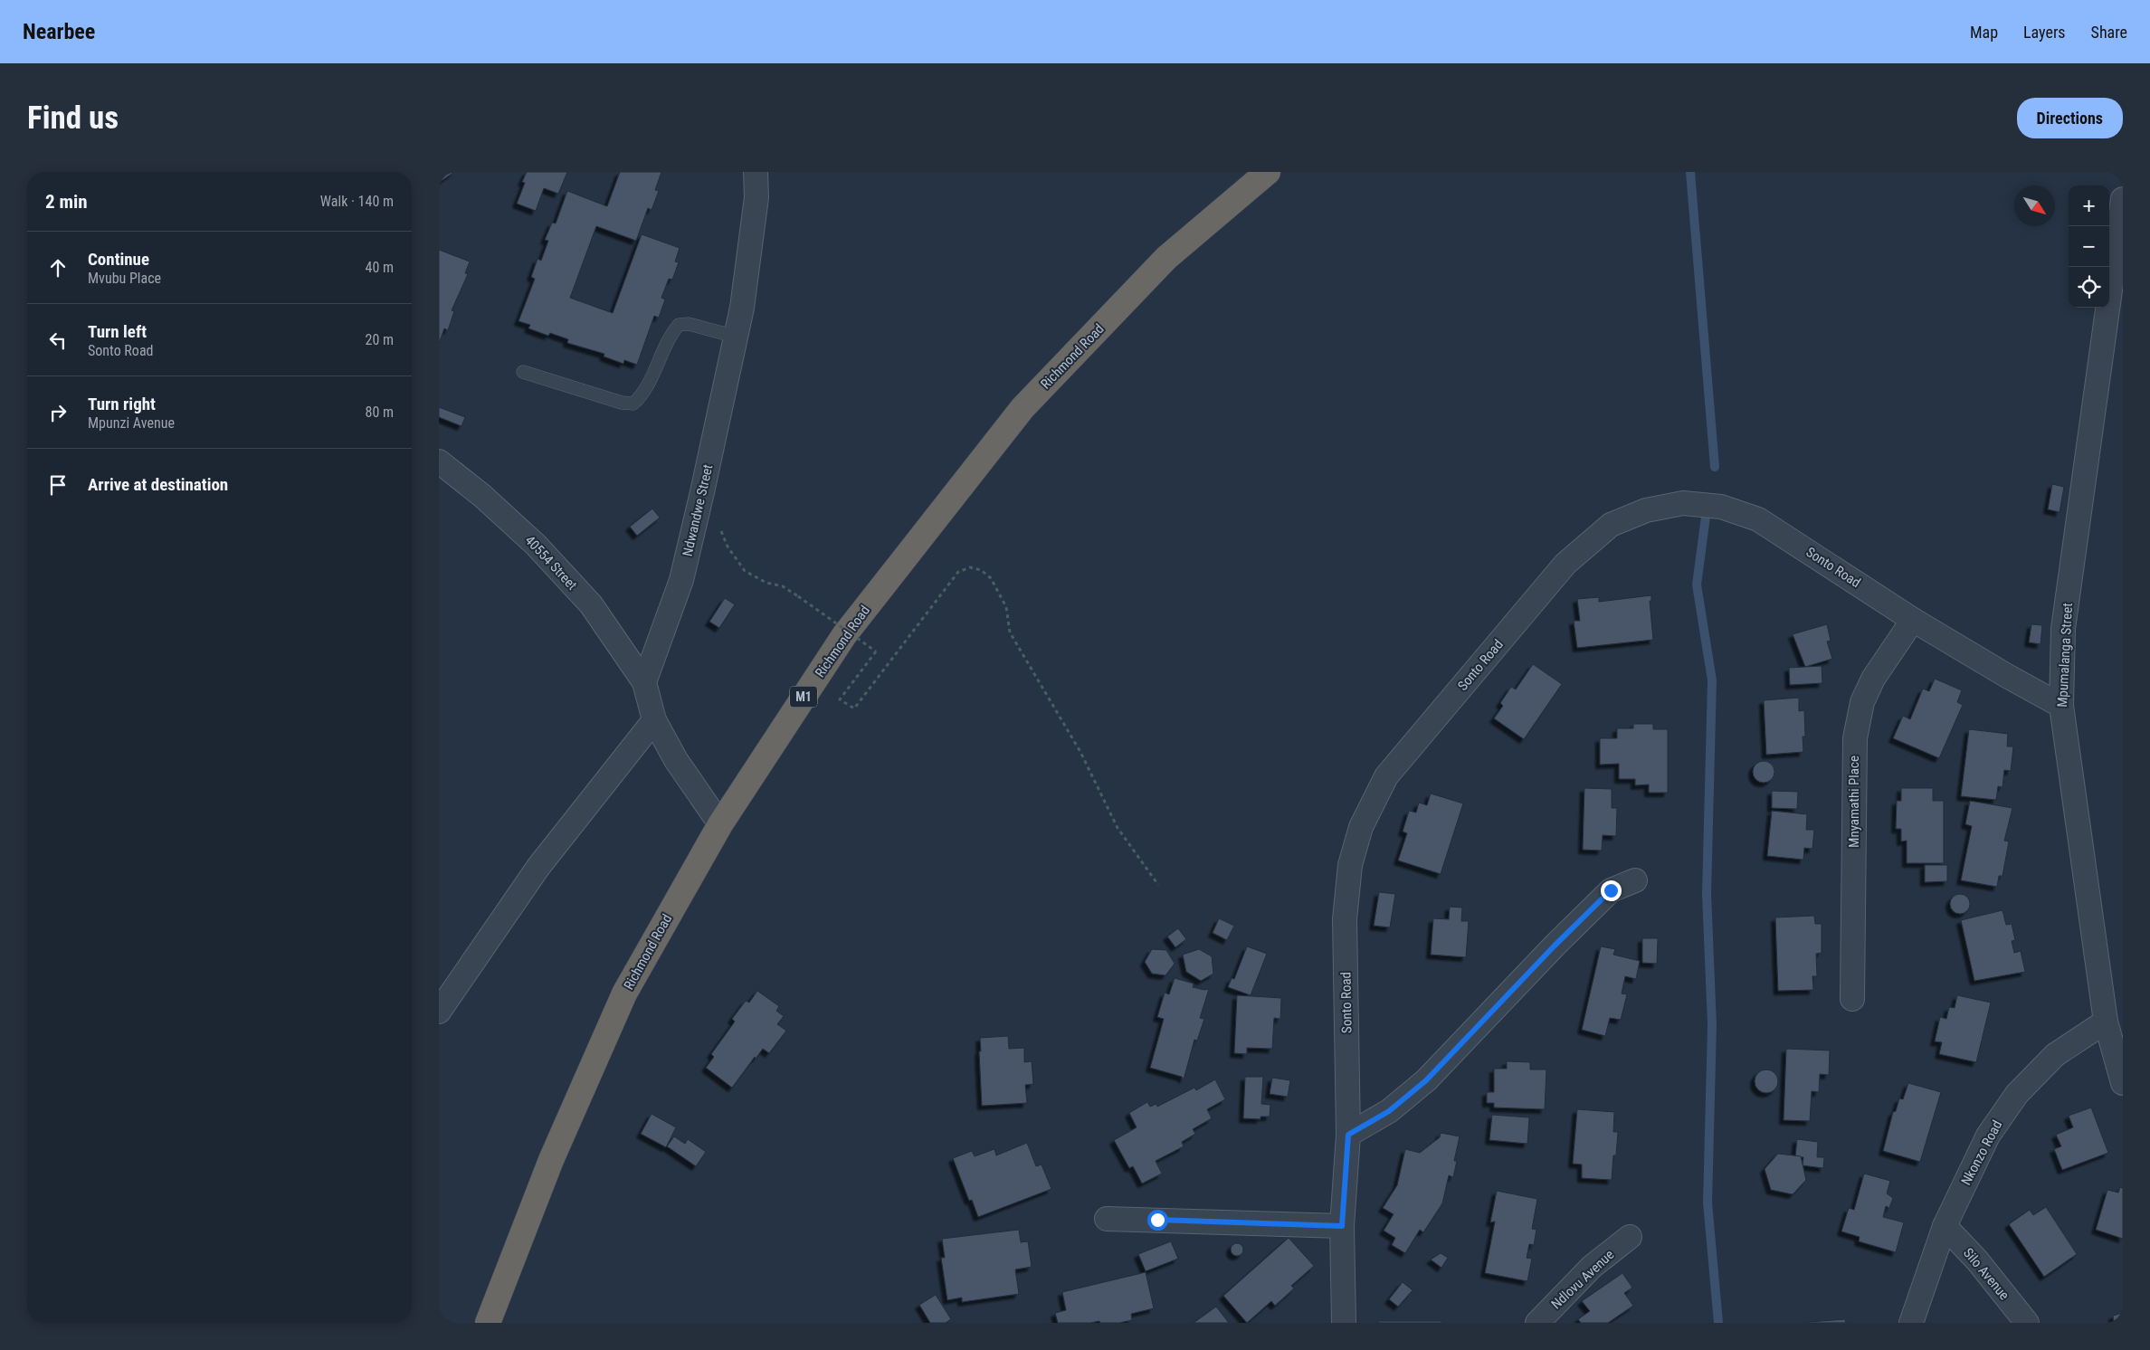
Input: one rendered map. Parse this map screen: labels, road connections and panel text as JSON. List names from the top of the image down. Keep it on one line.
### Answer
{"streets":{"highway":["Richmond Road","M1"],"street":["Ndwandwe Street","40554 Street","Sonto Road","Mpumalanga Street","Mnyamathi Place","Nkonzo Road","Silo Avenue","Ndlovu Avenue"]},"crossings":[["Ndwandwe Street","40554 Street"],["Sonto Road","Mpumalanga Street"],["Sonto Road","Mnyamathi Place"],["Mpumalanga Street","Nkonzo Road"],["Nkonzo Road","Silo Avenue"]],"north":"bottom right","page":{"header":"Nearbee","nav":["Map","Layers","Share"],"buttons":"Directions","title":"Find us","heading":["2 min","Walk · 140 m"],"map_buttons":["+","−"],"list":[["Continue","Mvubu Place","40 m"],["Turn left","Sonto Road","20 m"],["Turn right","Mpunzi Avenue","80 m"],"Arrive at destination"]}}
